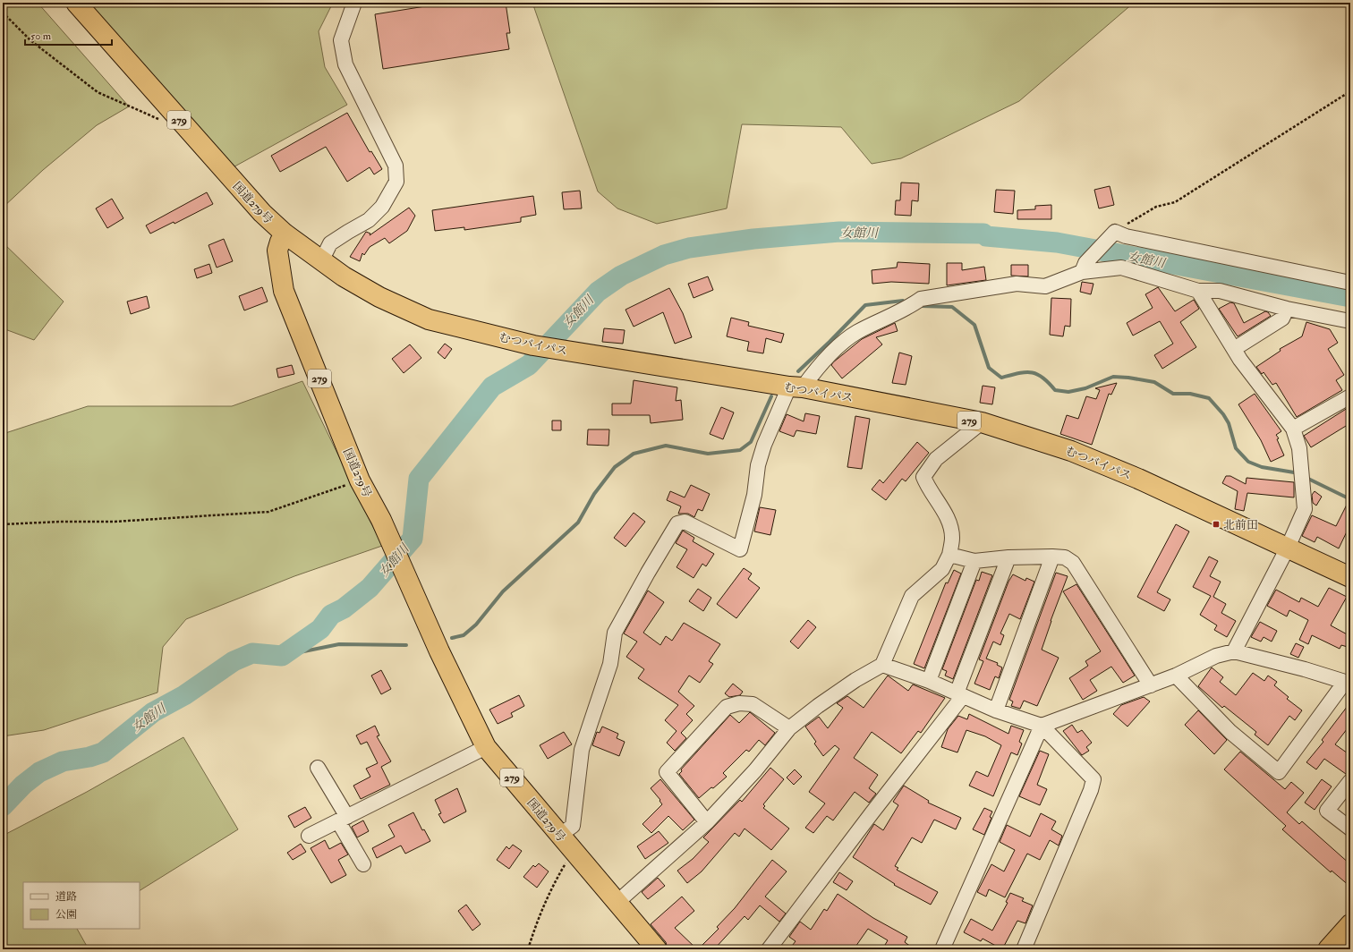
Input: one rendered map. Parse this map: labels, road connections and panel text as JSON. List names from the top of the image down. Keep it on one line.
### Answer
{"streets":{"highway":["279","国道279号","むつバイパス"]},"crossings":[["国道279号","むつバイパス"]],"water":["女館川"],"places":{"transit":["北前田"]},"legend":["道路","公園"],"scale_bar":"50 m"}
